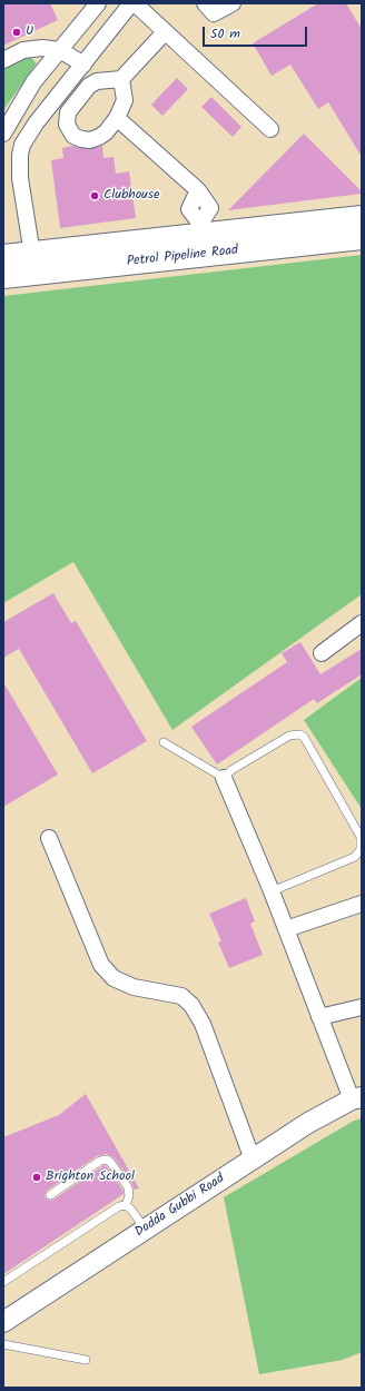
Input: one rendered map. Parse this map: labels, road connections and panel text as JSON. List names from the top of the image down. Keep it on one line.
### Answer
{"streets":{"main road":["Petrol Pipeline Road"],"street":["Dodda Gubbi Road"]},"places":["U","Clubhouse","Brighton School"],"scale_bar":"50 m"}
